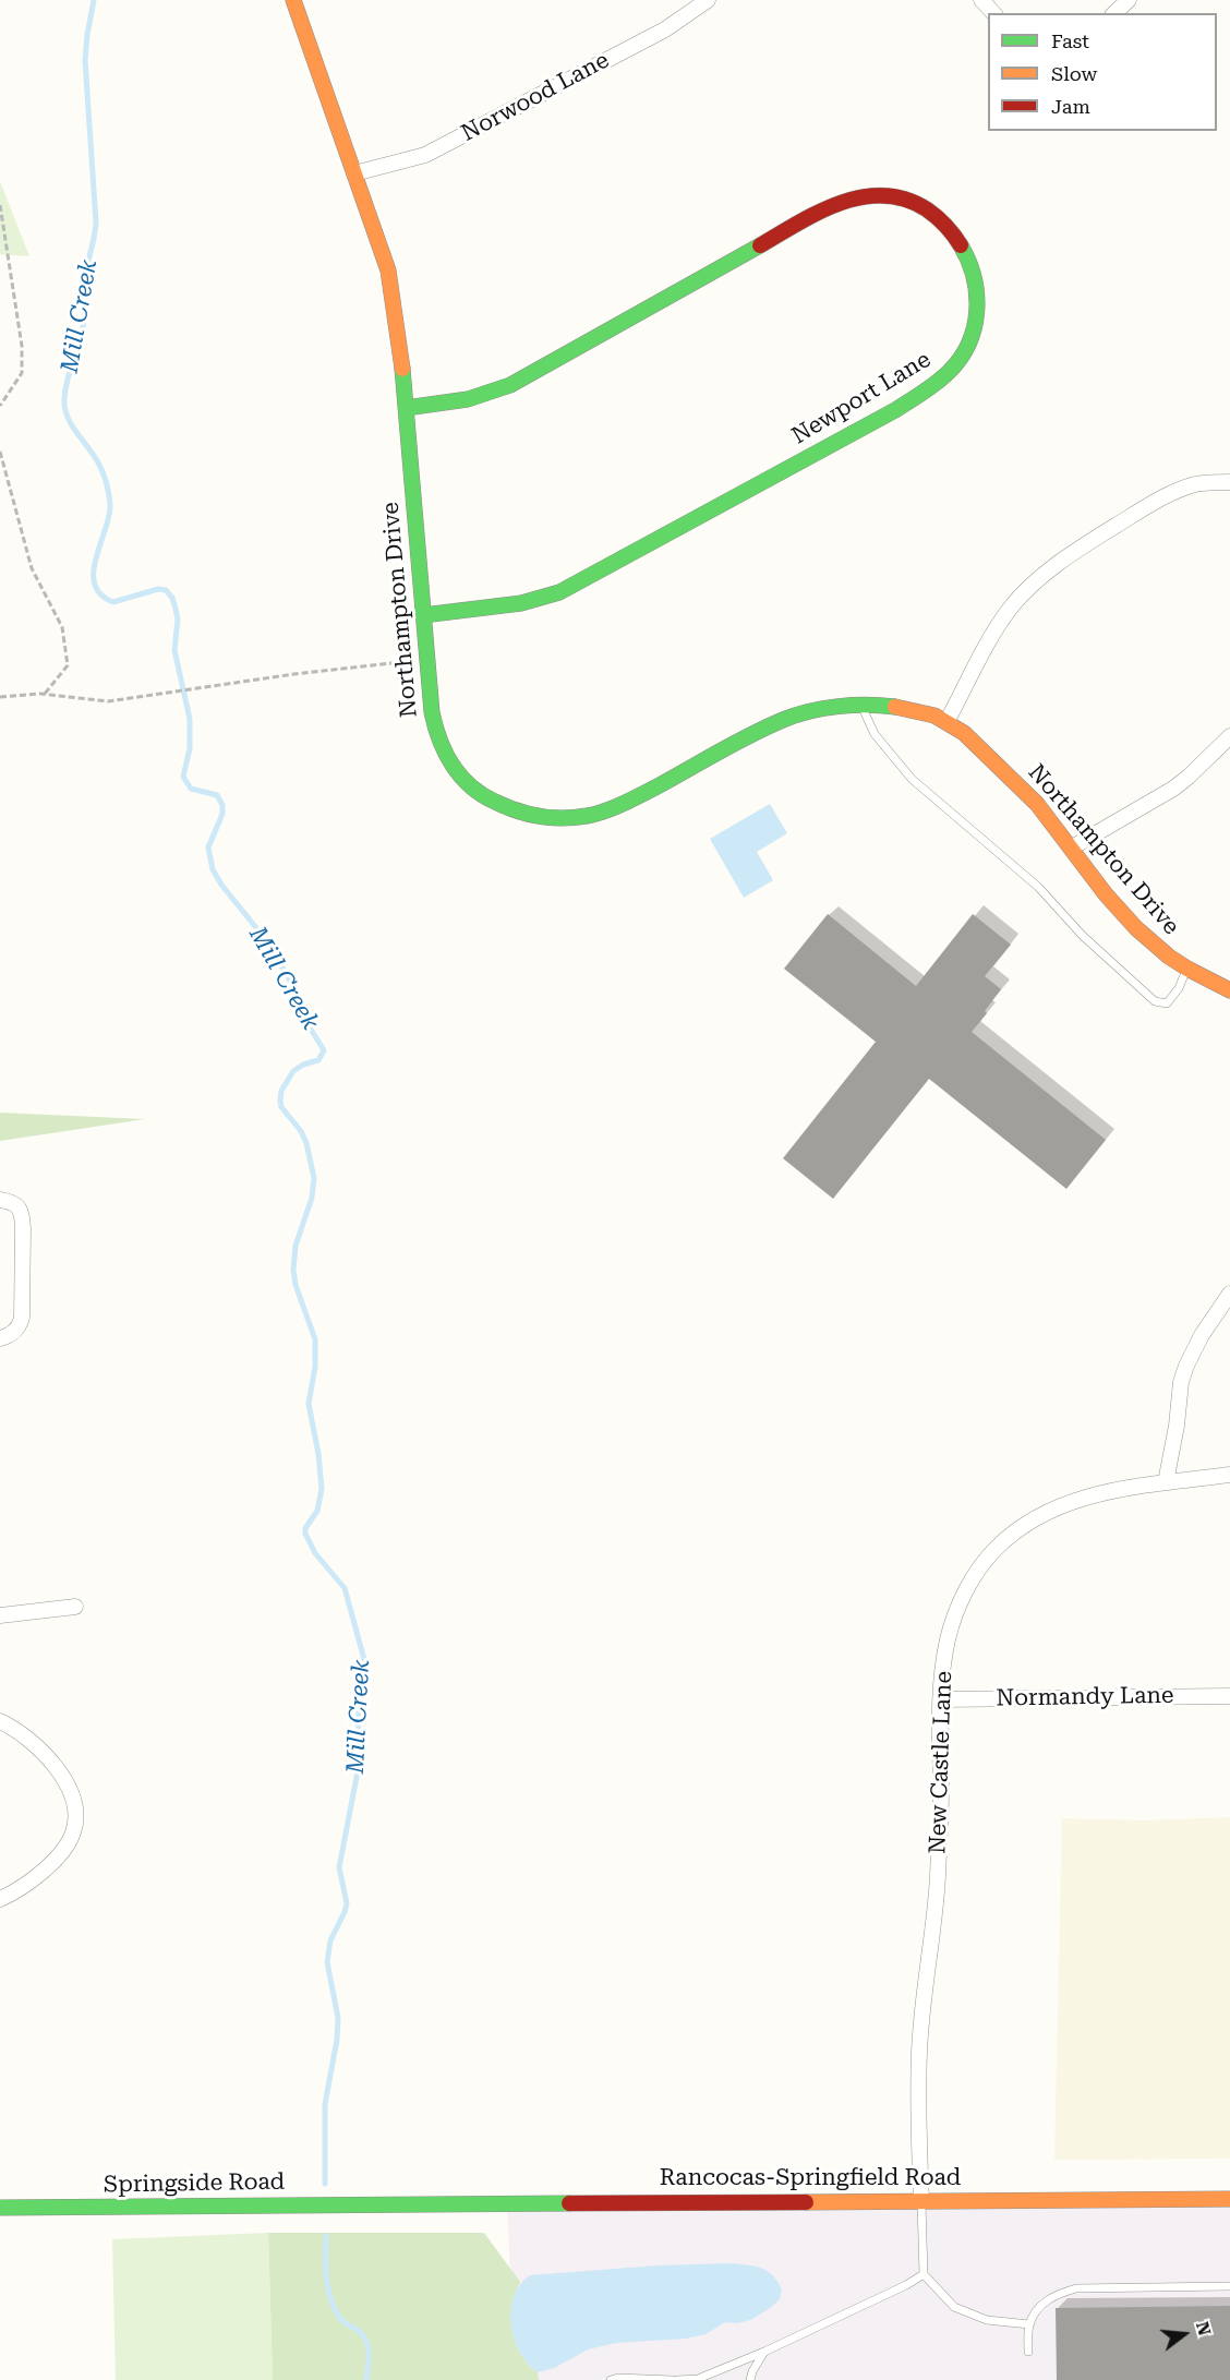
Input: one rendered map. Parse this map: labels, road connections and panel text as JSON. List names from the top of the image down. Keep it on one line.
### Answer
{"streets":{"street":["Norwood Lane","Newport Lane","Northampton Drive","Normandy Lane","New Castle Lane","Rancocas-Springfield Road","Springside Road"]},"crossings":[["Norwood Lane","Northampton Drive"],["Newport Lane","Northampton Drive"],["Normandy Lane","New Castle Lane"],["New Castle Lane","Rancocas-Springfield Road"],["Rancocas-Springfield Road","Springside Road"]],"water":["Mill Creek"],"legend":["Fast","Slow","Jam"],"north":"right"}
